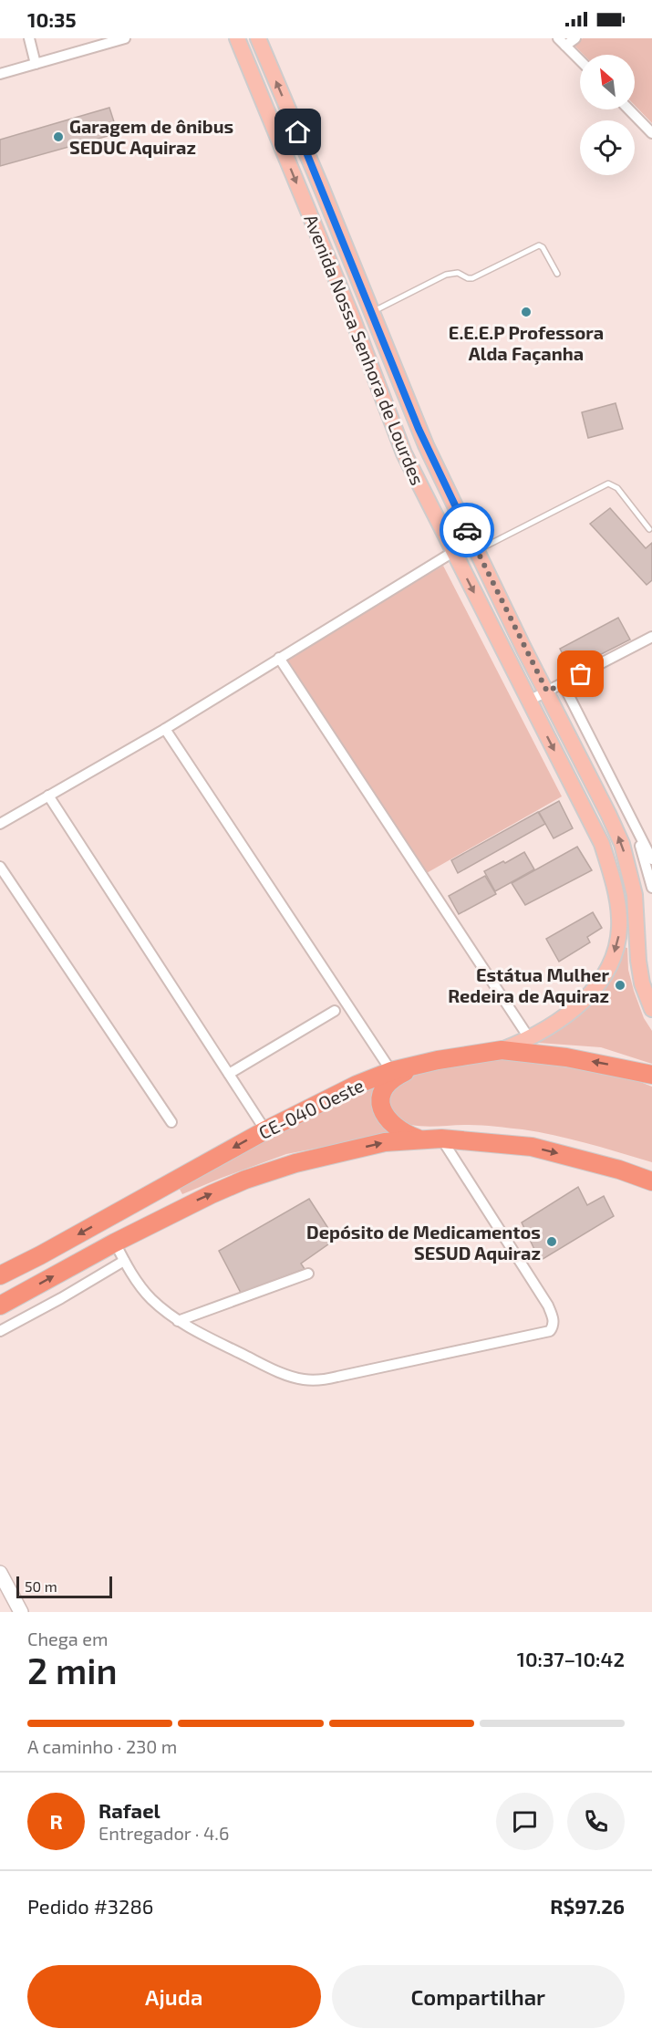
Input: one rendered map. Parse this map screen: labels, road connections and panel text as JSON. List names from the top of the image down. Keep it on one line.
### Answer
{"streets":{"highway":["CE-040 Oeste"],"main road":["Avenida Nossa Senhora de Lourdes"]},"crossings":[["Avenida Nossa Senhora de Lourdes","CE-040 Oeste"]],"places":["Garagem de ônibus SEDUC Aquiraz","E.E.E.P Professora Alda Façanha","Estátua Mulher Redeira de Aquiraz","Depósito de Medicamentos SESUD Aquiraz"],"scale_bar":"50 m","north":"top left","page":{"status":"10:35","scale":"50 m","heading":["2 min","Chega em","10:37–10:42"],"panel":["Rafael","Entregador · 4.6","Pedido #3286","R$97.26"],"bar":"A caminho · 230 m","round":"R","buttons":["Ajuda","Compartilhar"]}}
